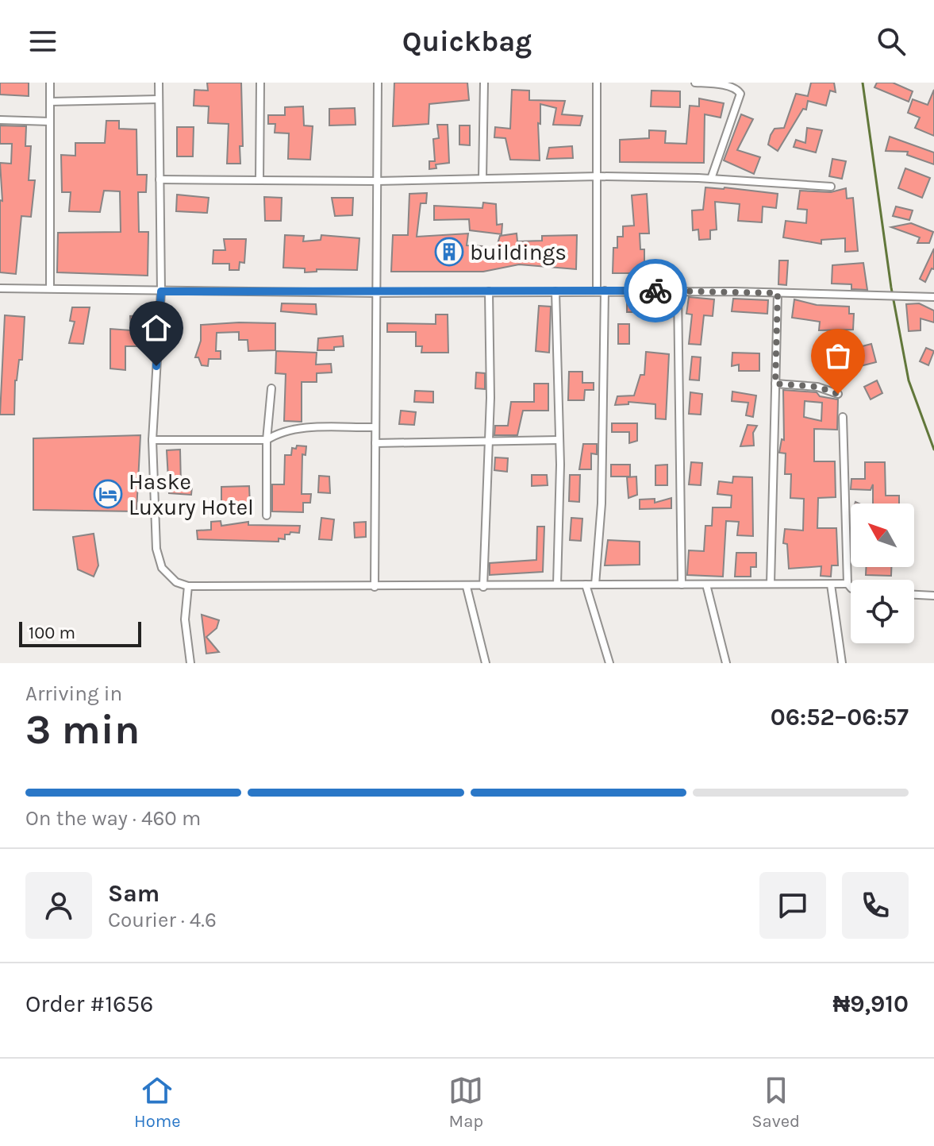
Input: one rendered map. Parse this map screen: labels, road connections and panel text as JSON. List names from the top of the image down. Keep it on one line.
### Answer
{"places":{"building":["buildings"],"hotel":["Haske Luxury Hotel"]},"scale_bar":"100 m","north":"top left","page":{"header":"Quickbag","scale":"100 m","heading":["3 min","Arriving in","06:52–06:57"],"panel":["Sam","Courier · 4.6","Order #1656","₦9,910"],"bar":"On the way · 460 m","tabs":["Home","Map","Saved"]}}
